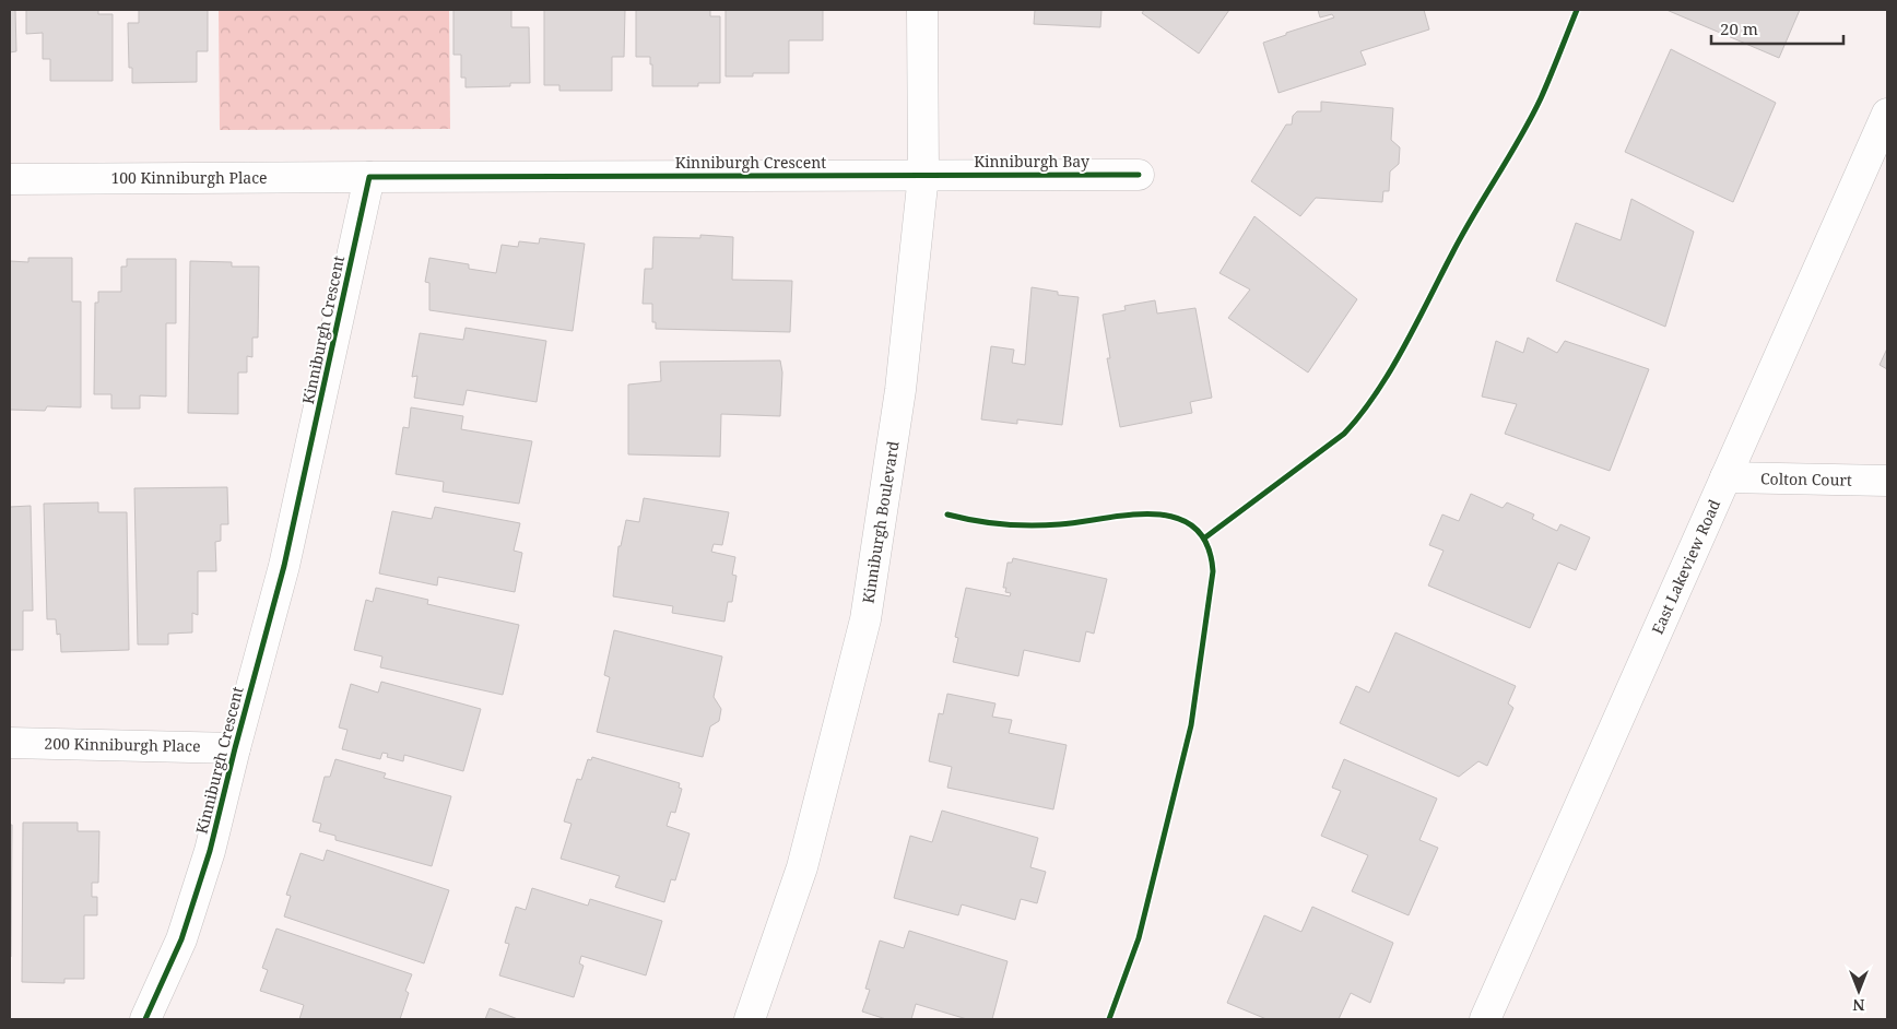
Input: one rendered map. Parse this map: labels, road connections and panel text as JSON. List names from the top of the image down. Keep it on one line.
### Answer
{"streets":{"street":["Kinniburgh Bay","Kinniburgh Crescent","100 Kinniburgh Place","Colton Court","Kinniburgh Boulevard","East Lakeview Road","200 Kinniburgh Place"]},"crossings":[["Kinniburgh Bay","Kinniburgh Crescent"],["Kinniburgh Bay","Kinniburgh Boulevard"],["Kinniburgh Crescent","100 Kinniburgh Place"],["Kinniburgh Crescent","Kinniburgh Boulevard"],["Kinniburgh Crescent","200 Kinniburgh Place"],["Colton Court","East Lakeview Road"]],"scale_bar":"20 m","north":"bottom"}
